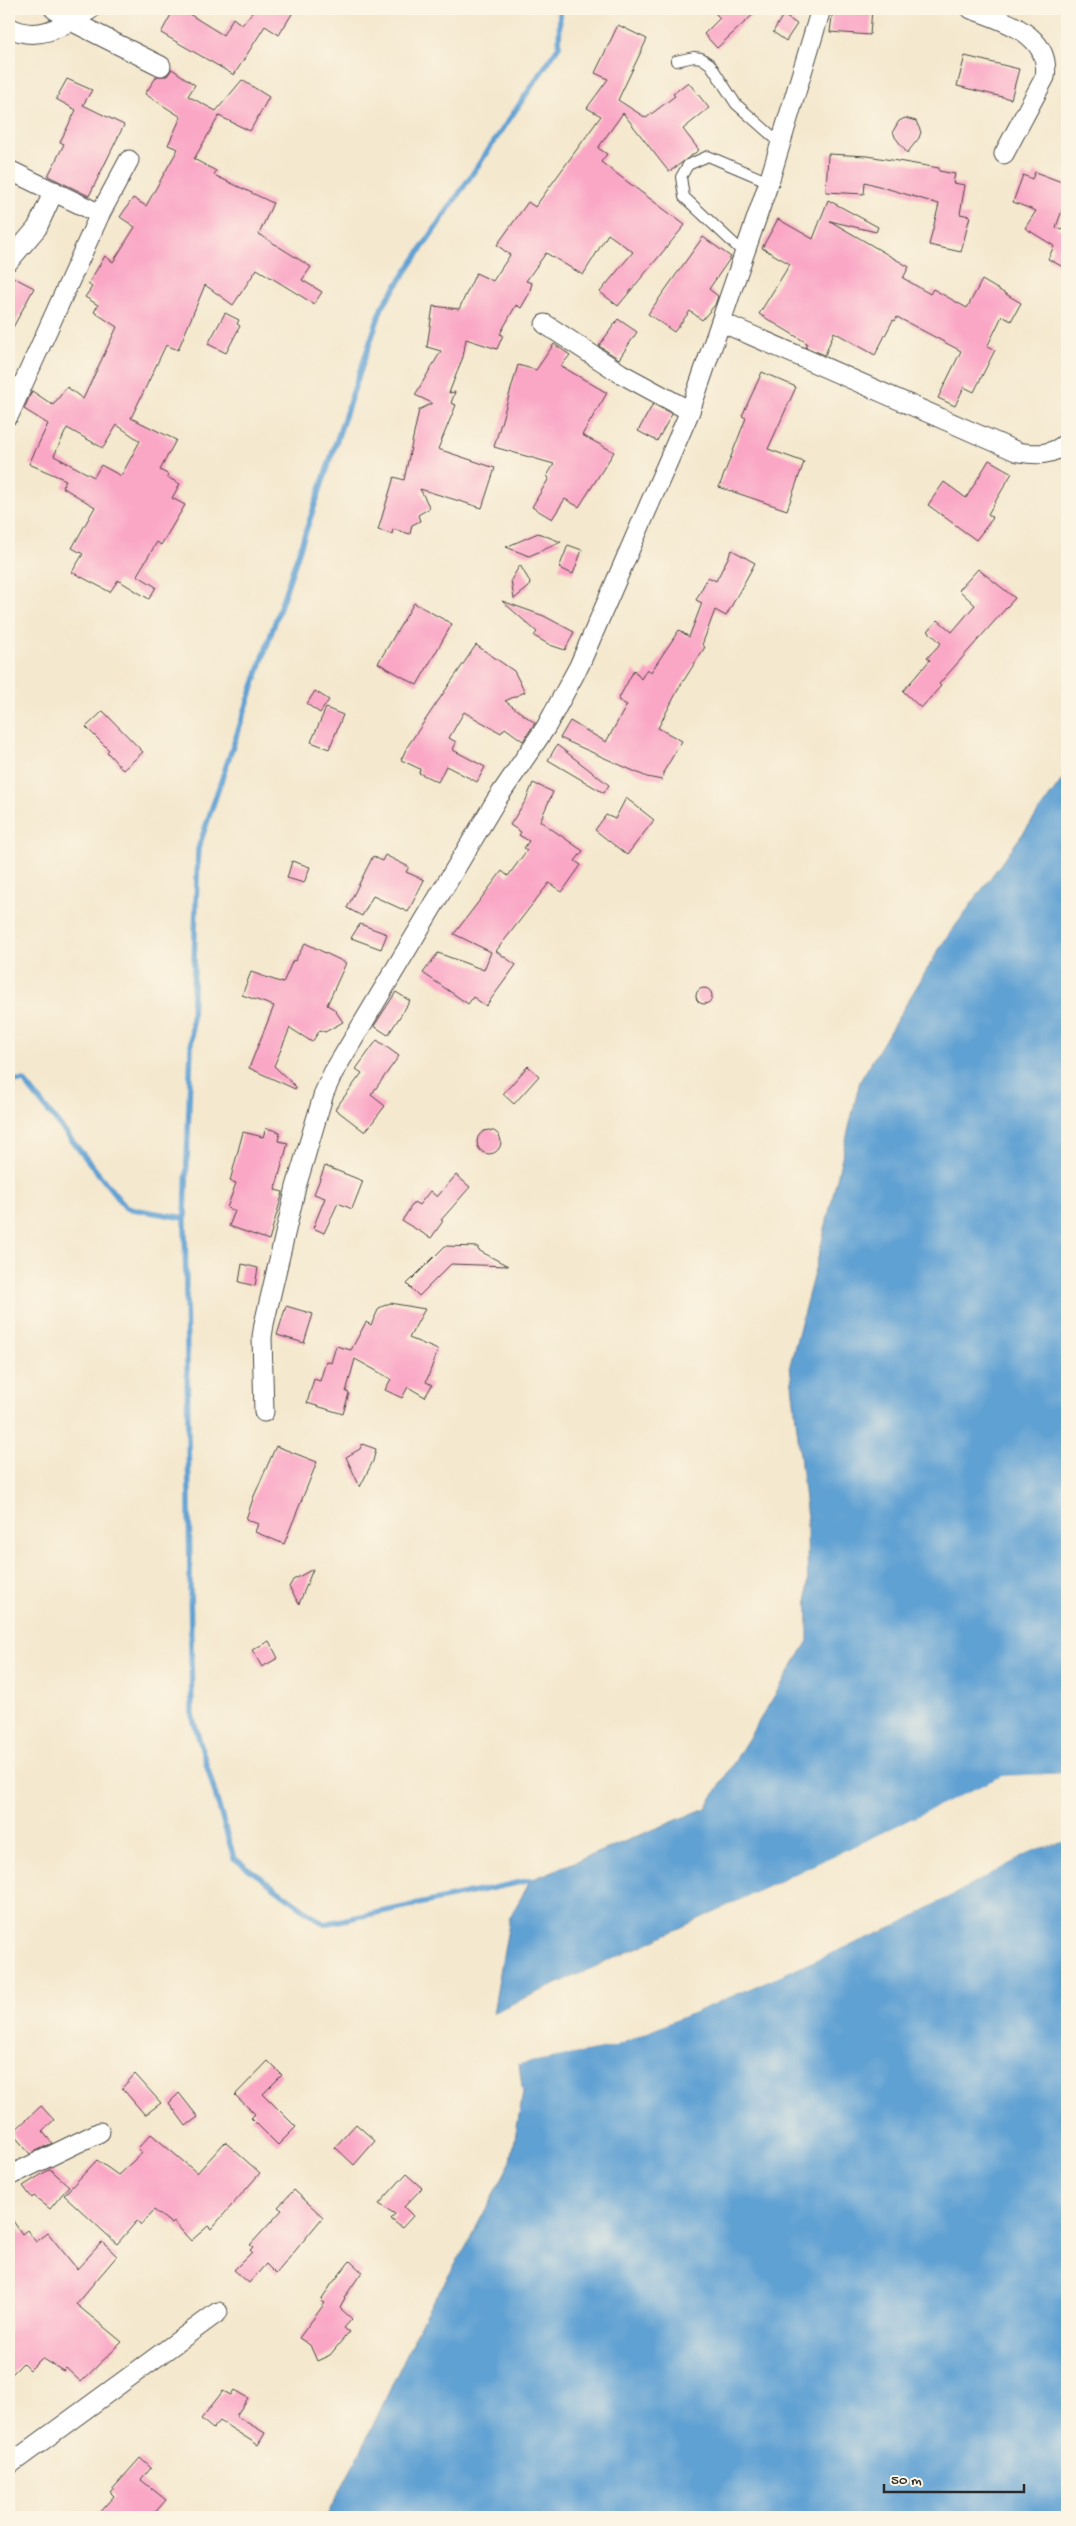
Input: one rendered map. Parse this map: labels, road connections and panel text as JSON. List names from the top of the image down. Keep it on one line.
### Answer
{"scale_bar":"50 m"}
